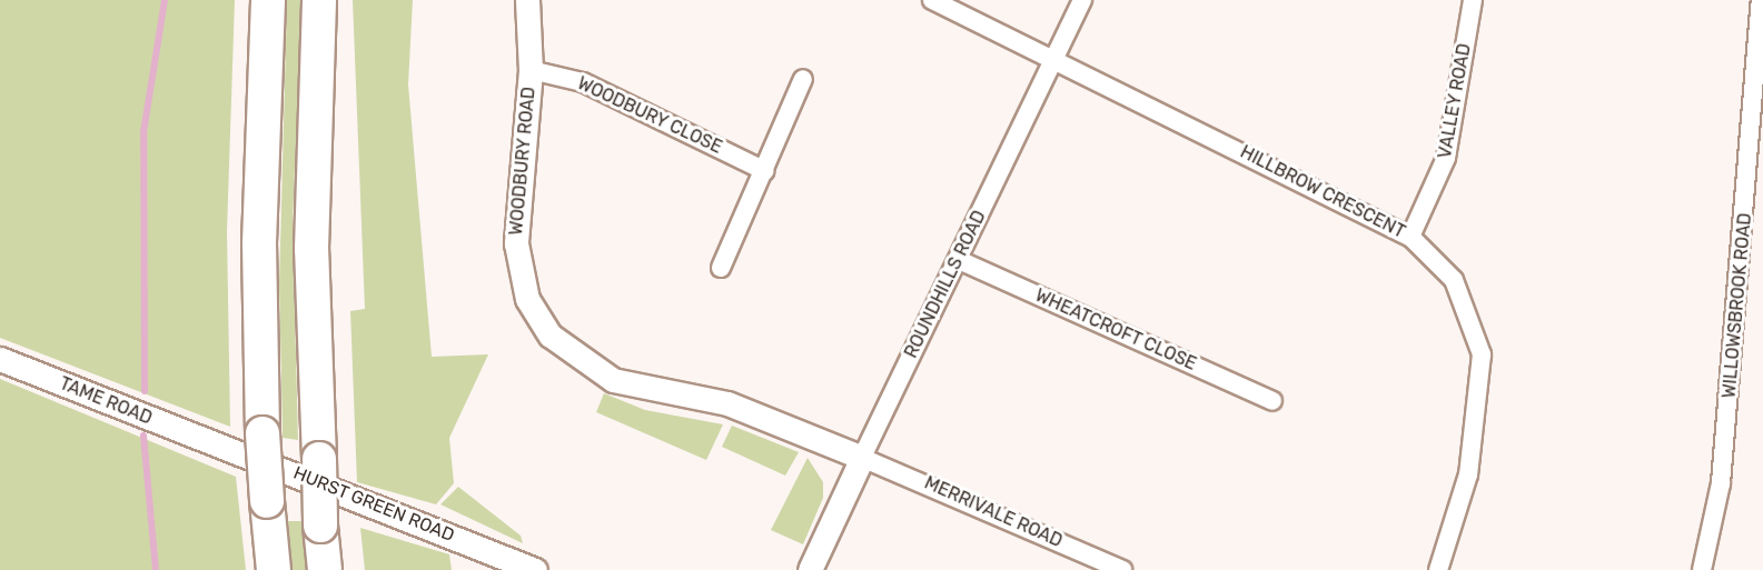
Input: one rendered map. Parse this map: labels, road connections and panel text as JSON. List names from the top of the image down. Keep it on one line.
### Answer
{"streets":{"street":["VALLEY ROAD","WOODBURY CLOSE","WOODBURY ROAD","HILLBROW CRESCENT","ROUNDHILLS ROAD","WILLOWSBROOK ROAD","WHEATCROFT CLOSE","TAME ROAD","HURST GREEN ROAD","MERRIVALE ROAD"]},"crossings":[["VALLEY ROAD","HILLBROW CRESCENT"],["WOODBURY CLOSE","WOODBURY ROAD"],["WOODBURY ROAD","ROUNDHILLS ROAD"],["WOODBURY ROAD","MERRIVALE ROAD"],["HILLBROW CRESCENT","ROUNDHILLS ROAD"],["ROUNDHILLS ROAD","WHEATCROFT CLOSE"],["ROUNDHILLS ROAD","MERRIVALE ROAD"],["TAME ROAD","HURST GREEN ROAD"]]}
